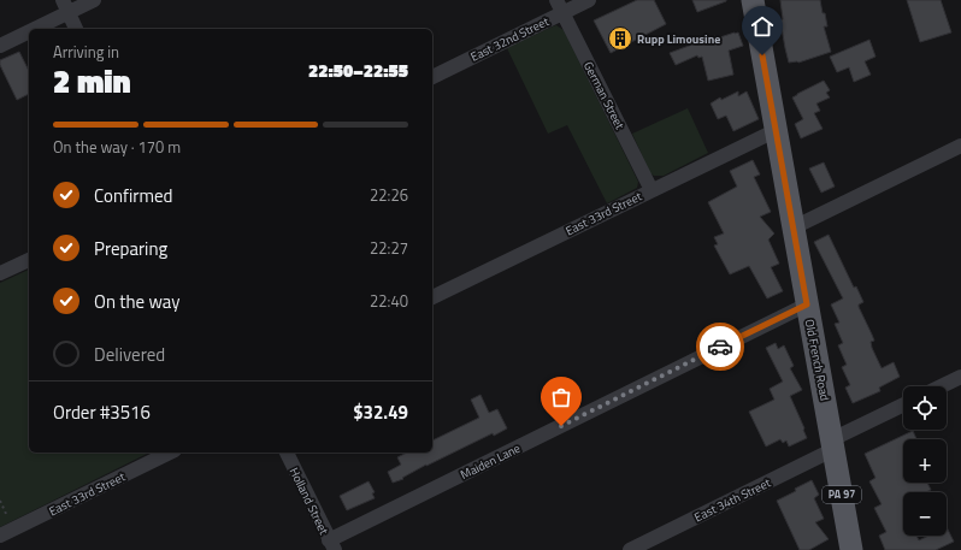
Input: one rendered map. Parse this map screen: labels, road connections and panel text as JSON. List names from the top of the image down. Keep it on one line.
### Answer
{"streets":{"main road":["Old French Road","PA 97"],"street":["East 32nd Street","German Street","East 33rd Street","Maiden Lane","East 34th Street","Holland Street"]},"crossings":[["East 32nd Street","German Street"],["German Street","East 33rd Street"],["East 33rd Street","Old French Road"],["Old French Road","Maiden Lane"],["Old French Road","East 34th Street"],["Maiden Lane","Holland Street"]],"places":{"building":["Rupp Limousine"]},"page":{"heading":["2 min","Arriving in","22:50–22:55"],"panel":["Order #3516","$32.49"],"bar":"On the way · 170 m","list":[["Confirmed","22:26"],["Preparing","22:27"],["On the way","22:40"],"Delivered"],"map_buttons":["+","−"]}}
